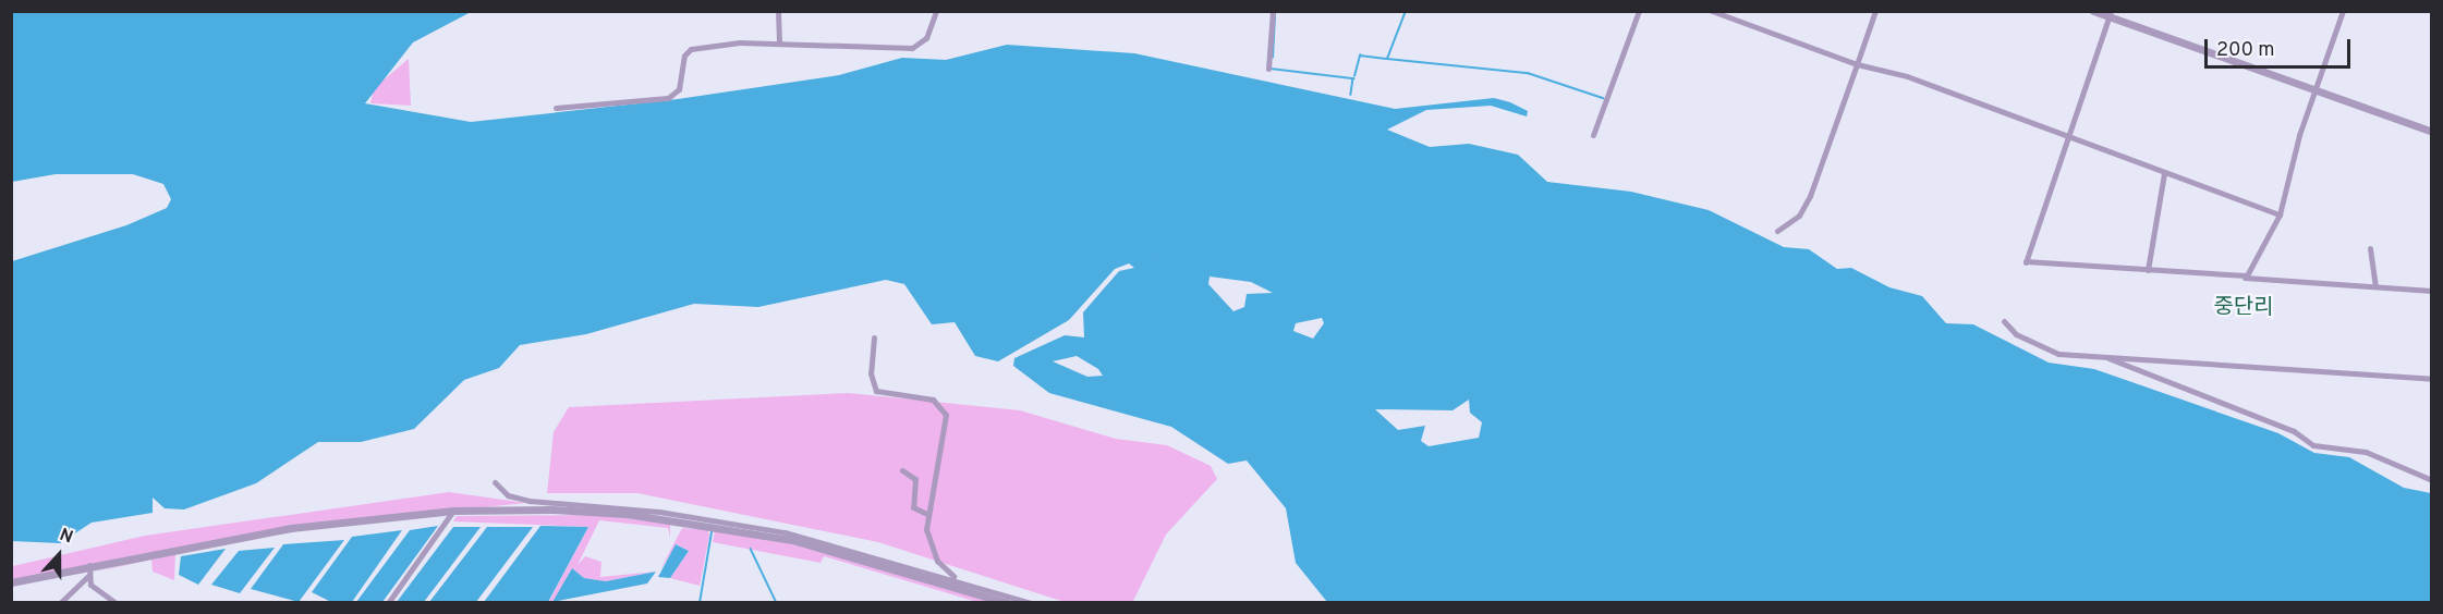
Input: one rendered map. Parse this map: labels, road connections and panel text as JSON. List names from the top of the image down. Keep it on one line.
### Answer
{"districts":["중단리"],"scale_bar":"200 m","north":"top"}
